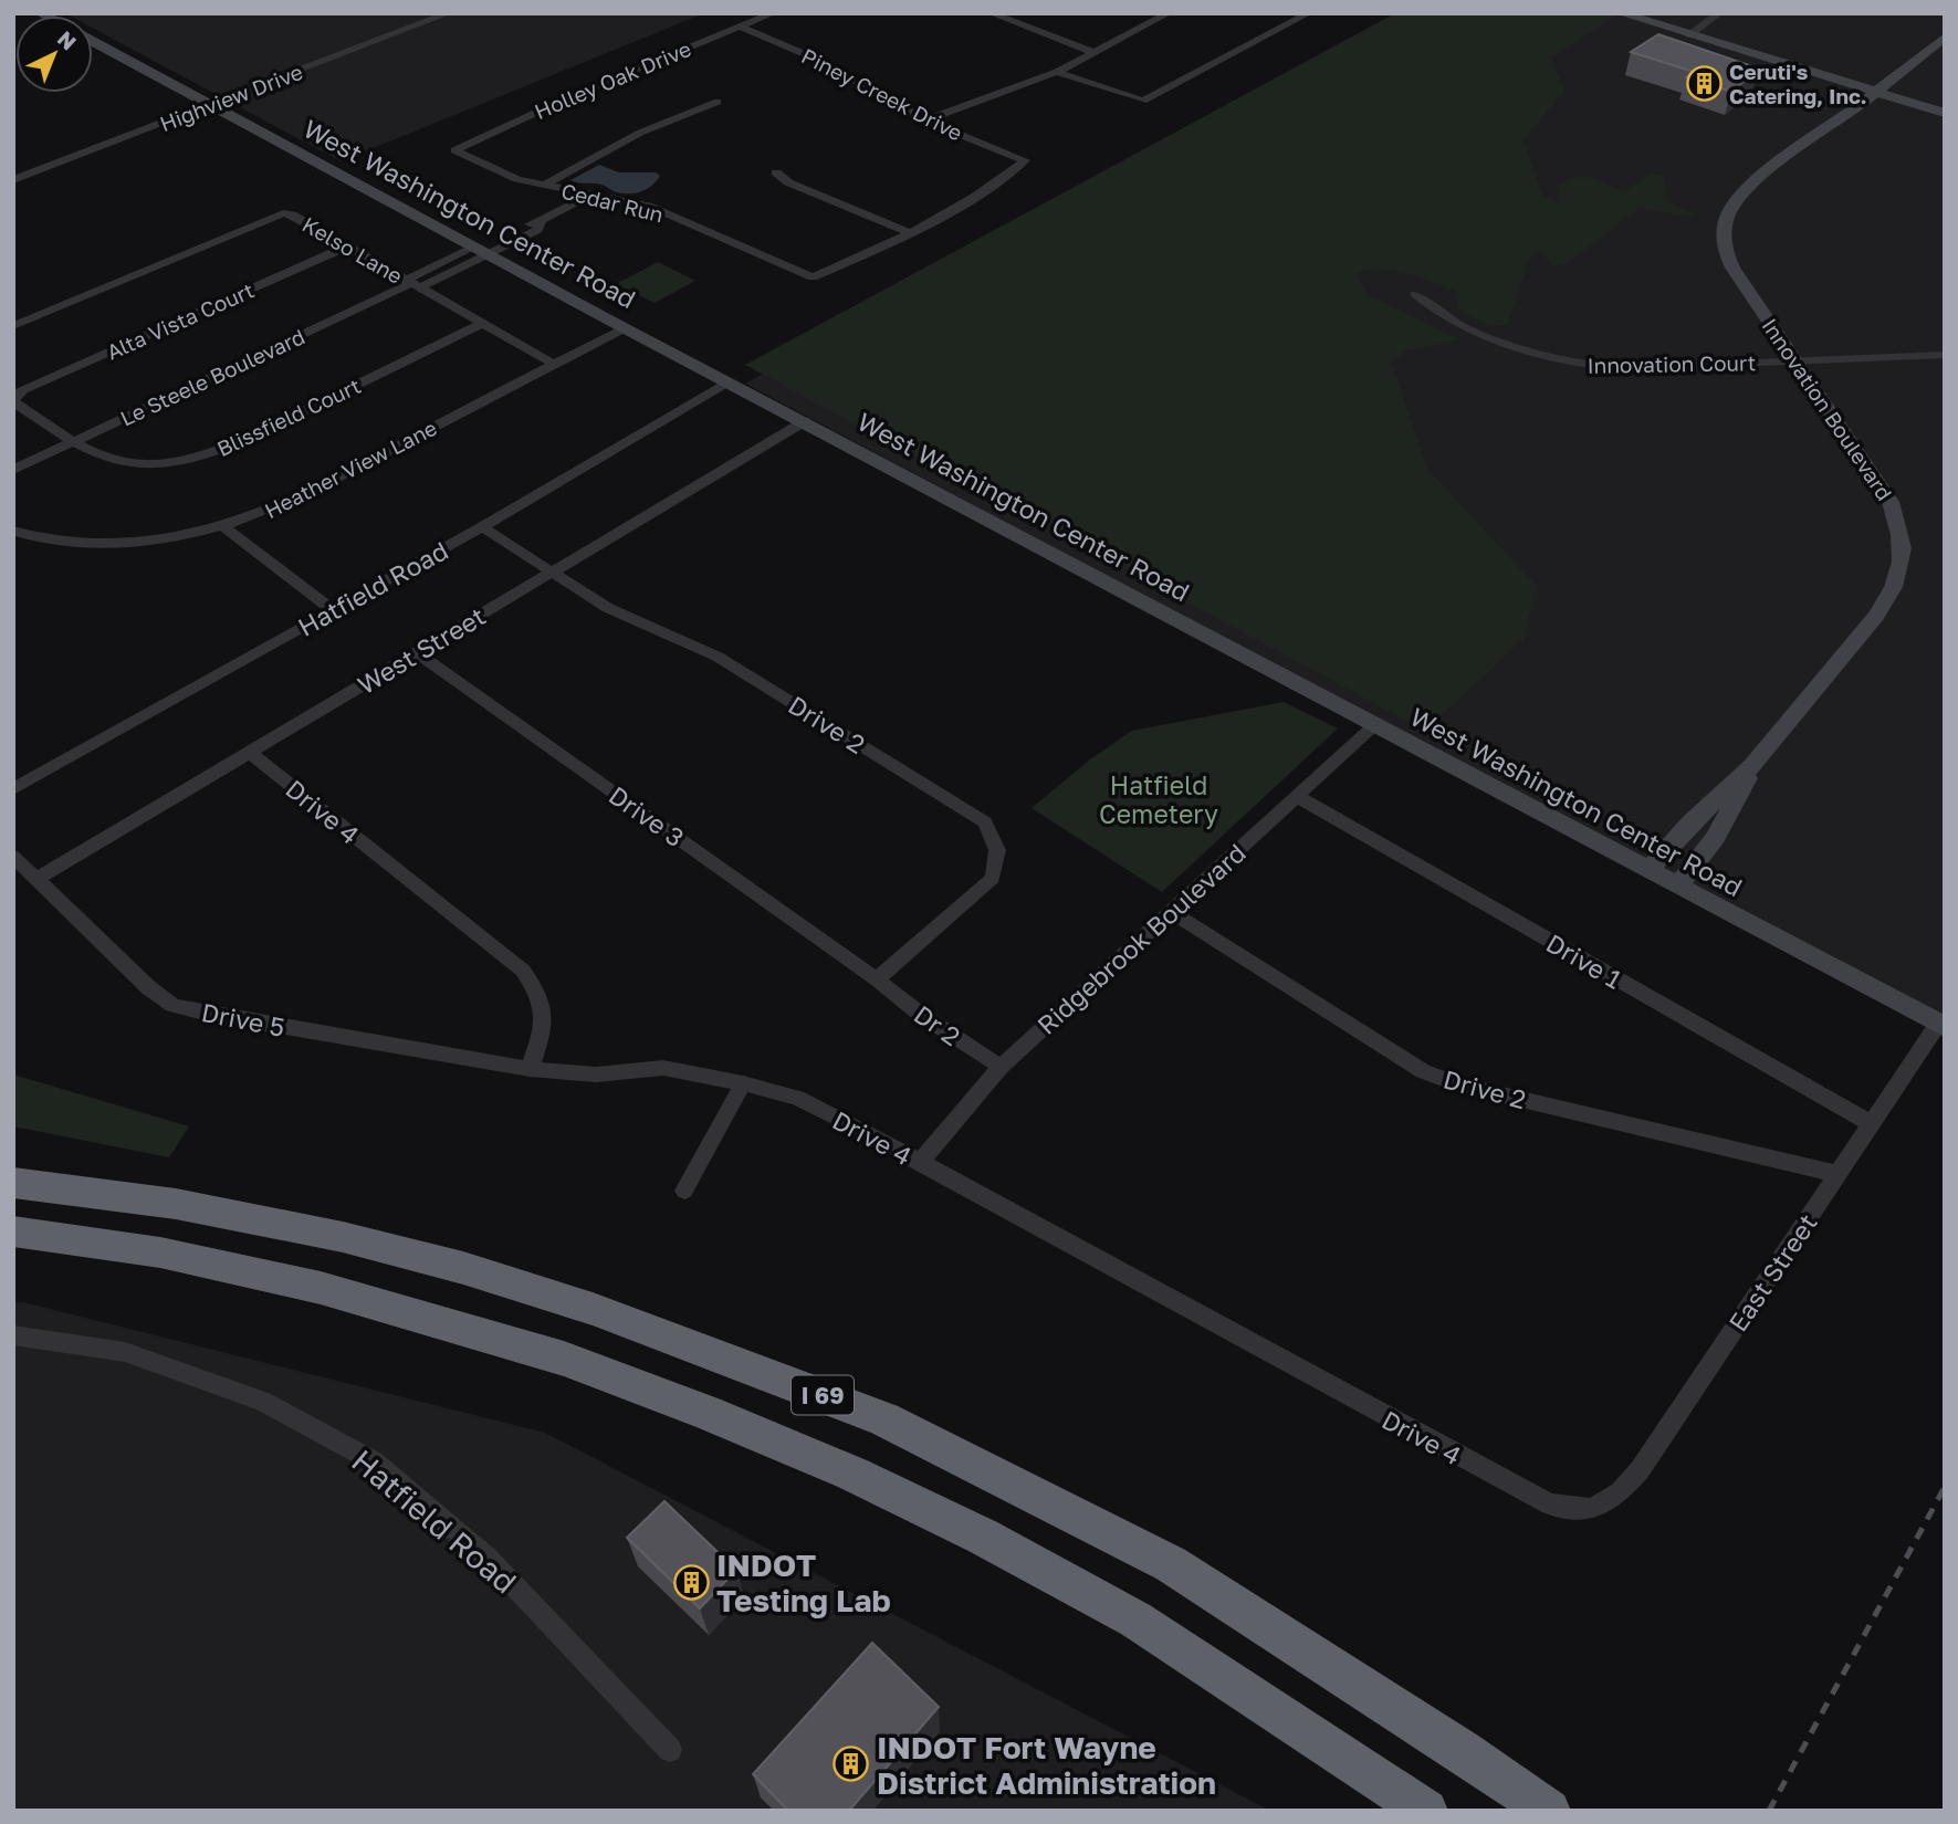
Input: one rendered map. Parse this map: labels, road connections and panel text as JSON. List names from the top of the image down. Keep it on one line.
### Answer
{"streets":{"highway":["I 69"],"main road":["West Washington Center Road","Innovation Boulevard"],"street":["Holley Oak Drive","Piney Creek Drive","Highview Drive","Cedar Run","Kelso Lane","Alta Vista Court","Innovation Court","Le Steele Boulevard","Blissfield Court","Heather View Lane","Hatfield Road","West Street","Drive 2","Drive 4","Drive 3","Ridgebrook Boulevard","Drive 1","Drive 5","Dr 2","East Street"]},"crossings":[["Holley Oak Drive","Piney Creek Drive"],["Holley Oak Drive","Cedar Run"],["Piney Creek Drive","Cedar Run"],["Highview Drive","West Washington Center Road"],["Cedar Run","Le Steele Boulevard"],["West Washington Center Road","Le Steele Boulevard"],["West Washington Center Road","Innovation Boulevard"],["West Washington Center Road","Heather View Lane"],["West Washington Center Road","Hatfield Road"],["West Washington Center Road","West Street"],["West Washington Center Road","Ridgebrook Boulevard"],["West Washington Center Road","East Street"],["Kelso Lane","Alta Vista Court"],["Kelso Lane","Le Steele Boulevard"],["Kelso Lane","Blissfield Court"],["Kelso Lane","Heather View Lane"],["Alta Vista Court","Blissfield Court"],["Innovation Court","Innovation Boulevard"],["Le Steele Boulevard","Blissfield Court"],["Hatfield Road","Drive 2"],["West Street","Drive 2"],["West Street","Drive 4"],["West Street","Drive 3"],["West Street","Drive 5"],["Drive 2","Drive 3"],["Drive 2","Ridgebrook Boulevard"],["Drive 2","Dr 2"],["Drive 2","East Street"],["Drive 4","Ridgebrook Boulevard"],["Drive 4","Drive 5"],["Drive 4","East Street"],["Drive 3","Dr 2"],["Ridgebrook Boulevard","Drive 1"],["Ridgebrook Boulevard","Dr 2"],["Drive 1","East Street"]],"parks":["Hatfield Cemetery"],"places":{"building":["Ceruti's Catering, Inc.","INDOT Testing Lab","INDOT Fort Wayne District Administration"]},"north":"top right"}
